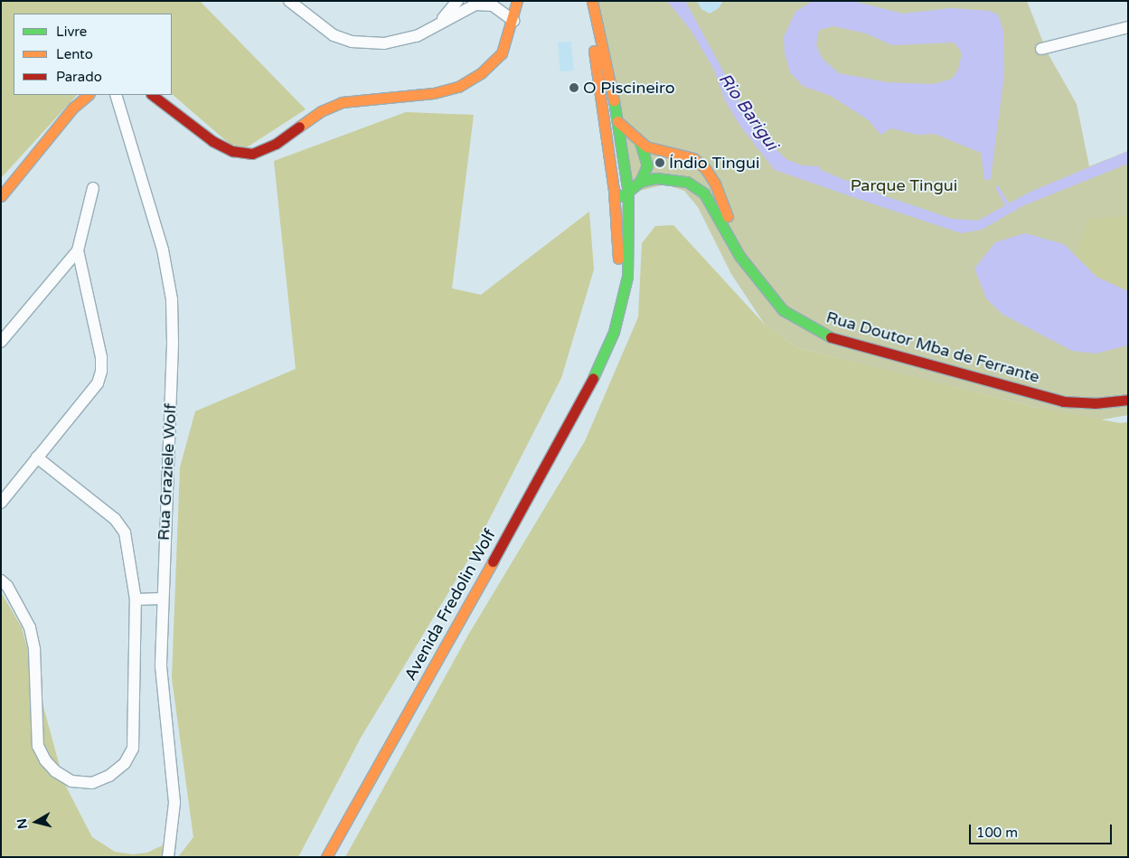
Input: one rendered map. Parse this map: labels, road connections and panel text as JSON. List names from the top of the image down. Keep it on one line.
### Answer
{"streets":{"street":["Rua Doutor Mba de Ferrante","Rua Graziele Wolf","Avenida Fredolin Wolf"]},"crossings":[["Rua Doutor Mba de Ferrante","Avenida Fredolin Wolf"]],"water":["Rio Barigui"],"parks":["Parque Tingui"],"places":["O Piscineiro","Índio Tingui"],"legend":["Livre","Lento","Parado"],"scale_bar":"100 m","north":"left"}
